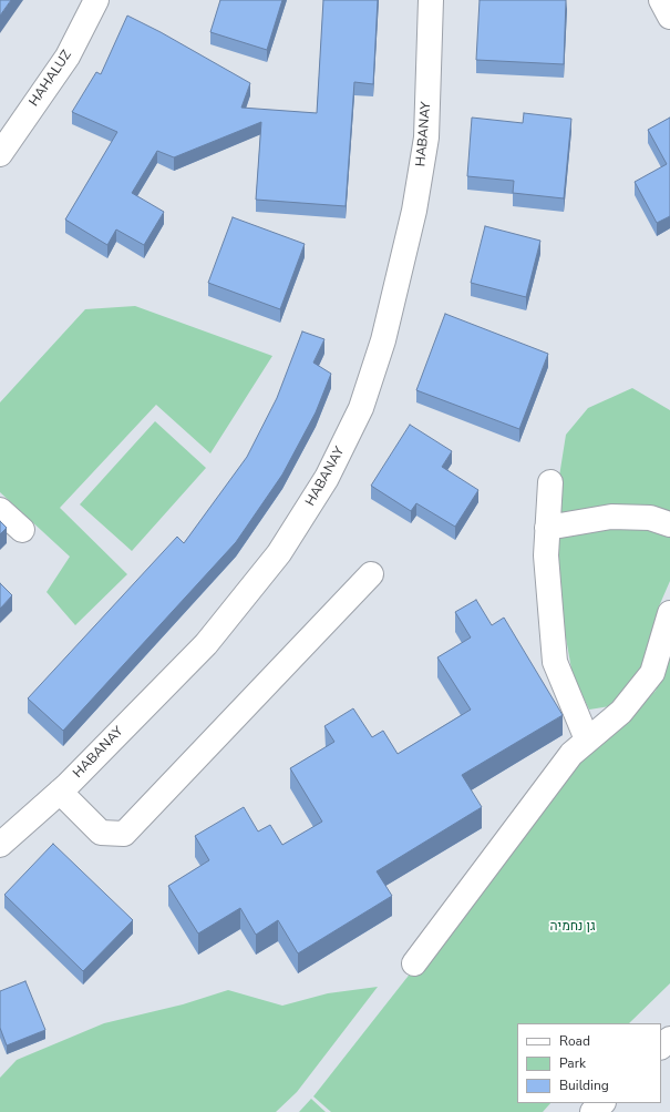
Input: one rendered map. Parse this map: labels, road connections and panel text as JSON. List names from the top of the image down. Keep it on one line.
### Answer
{"streets":{"main road":["HAHALUZ","HABANAY"]},"parks":["גן נחמיה"],"legend":["Road","Park","Building"]}
